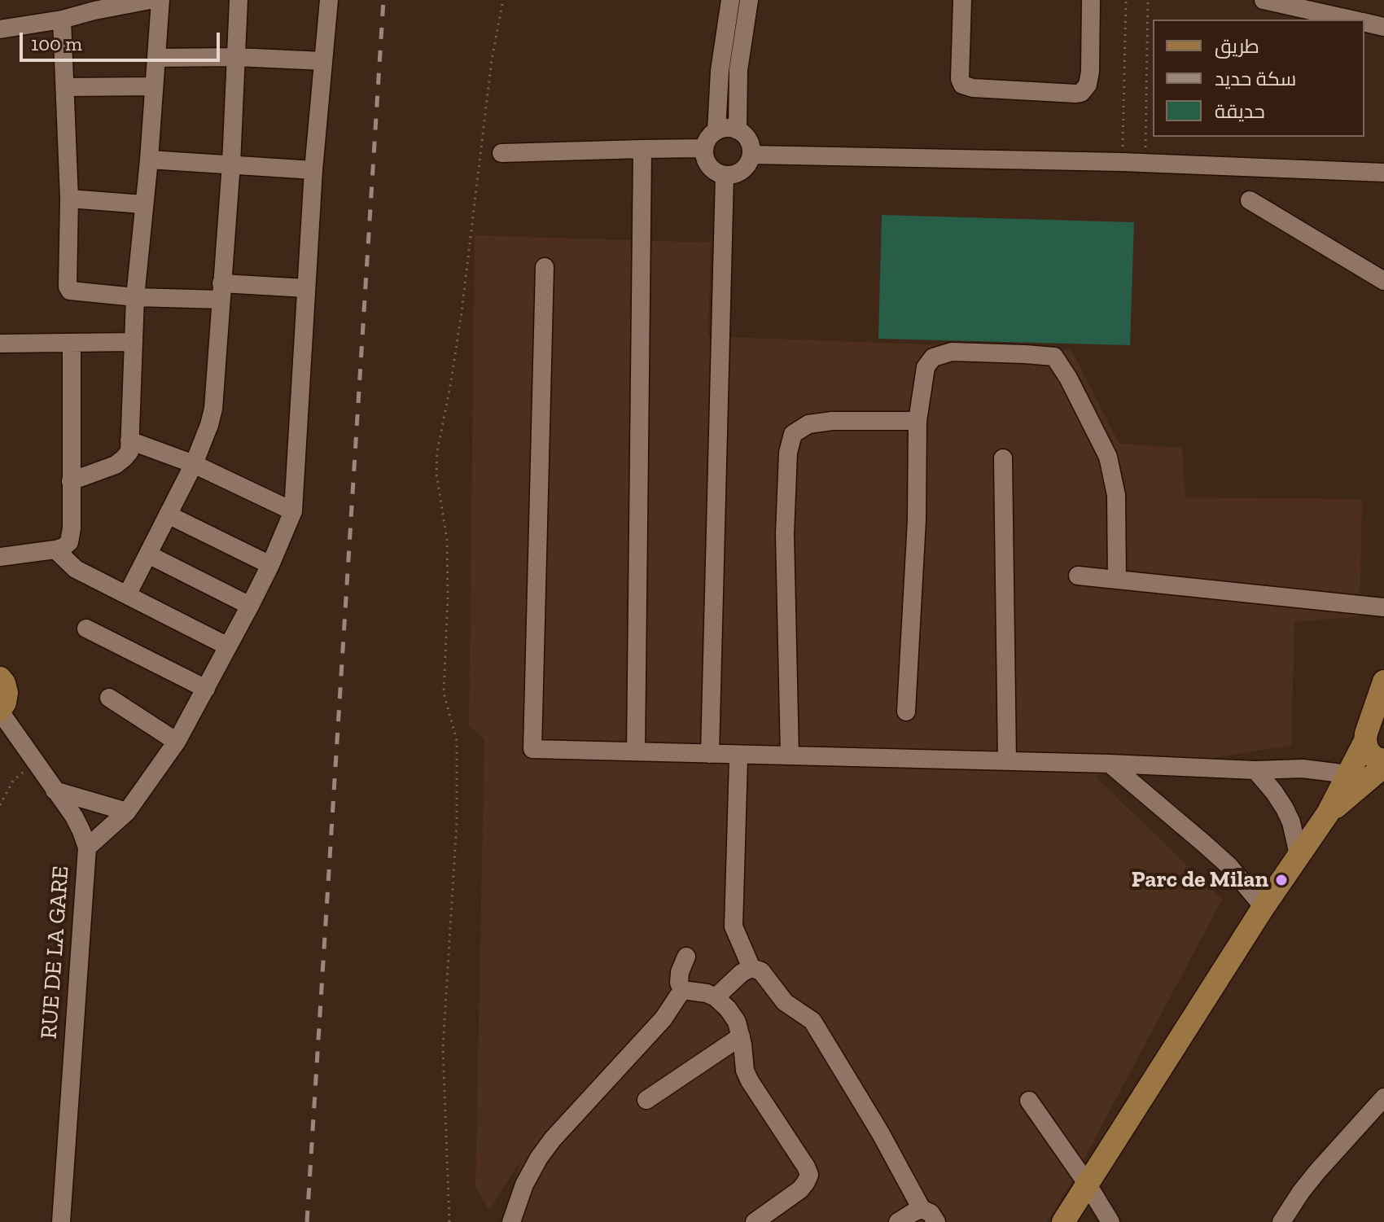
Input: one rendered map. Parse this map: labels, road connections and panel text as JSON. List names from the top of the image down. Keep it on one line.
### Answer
{"streets":{"street":["RUE DE LA GARE"]},"places":["Parc de Milan"],"legend":["طريق","سكة حديد","حديقة"],"scale_bar":"100 m"}
